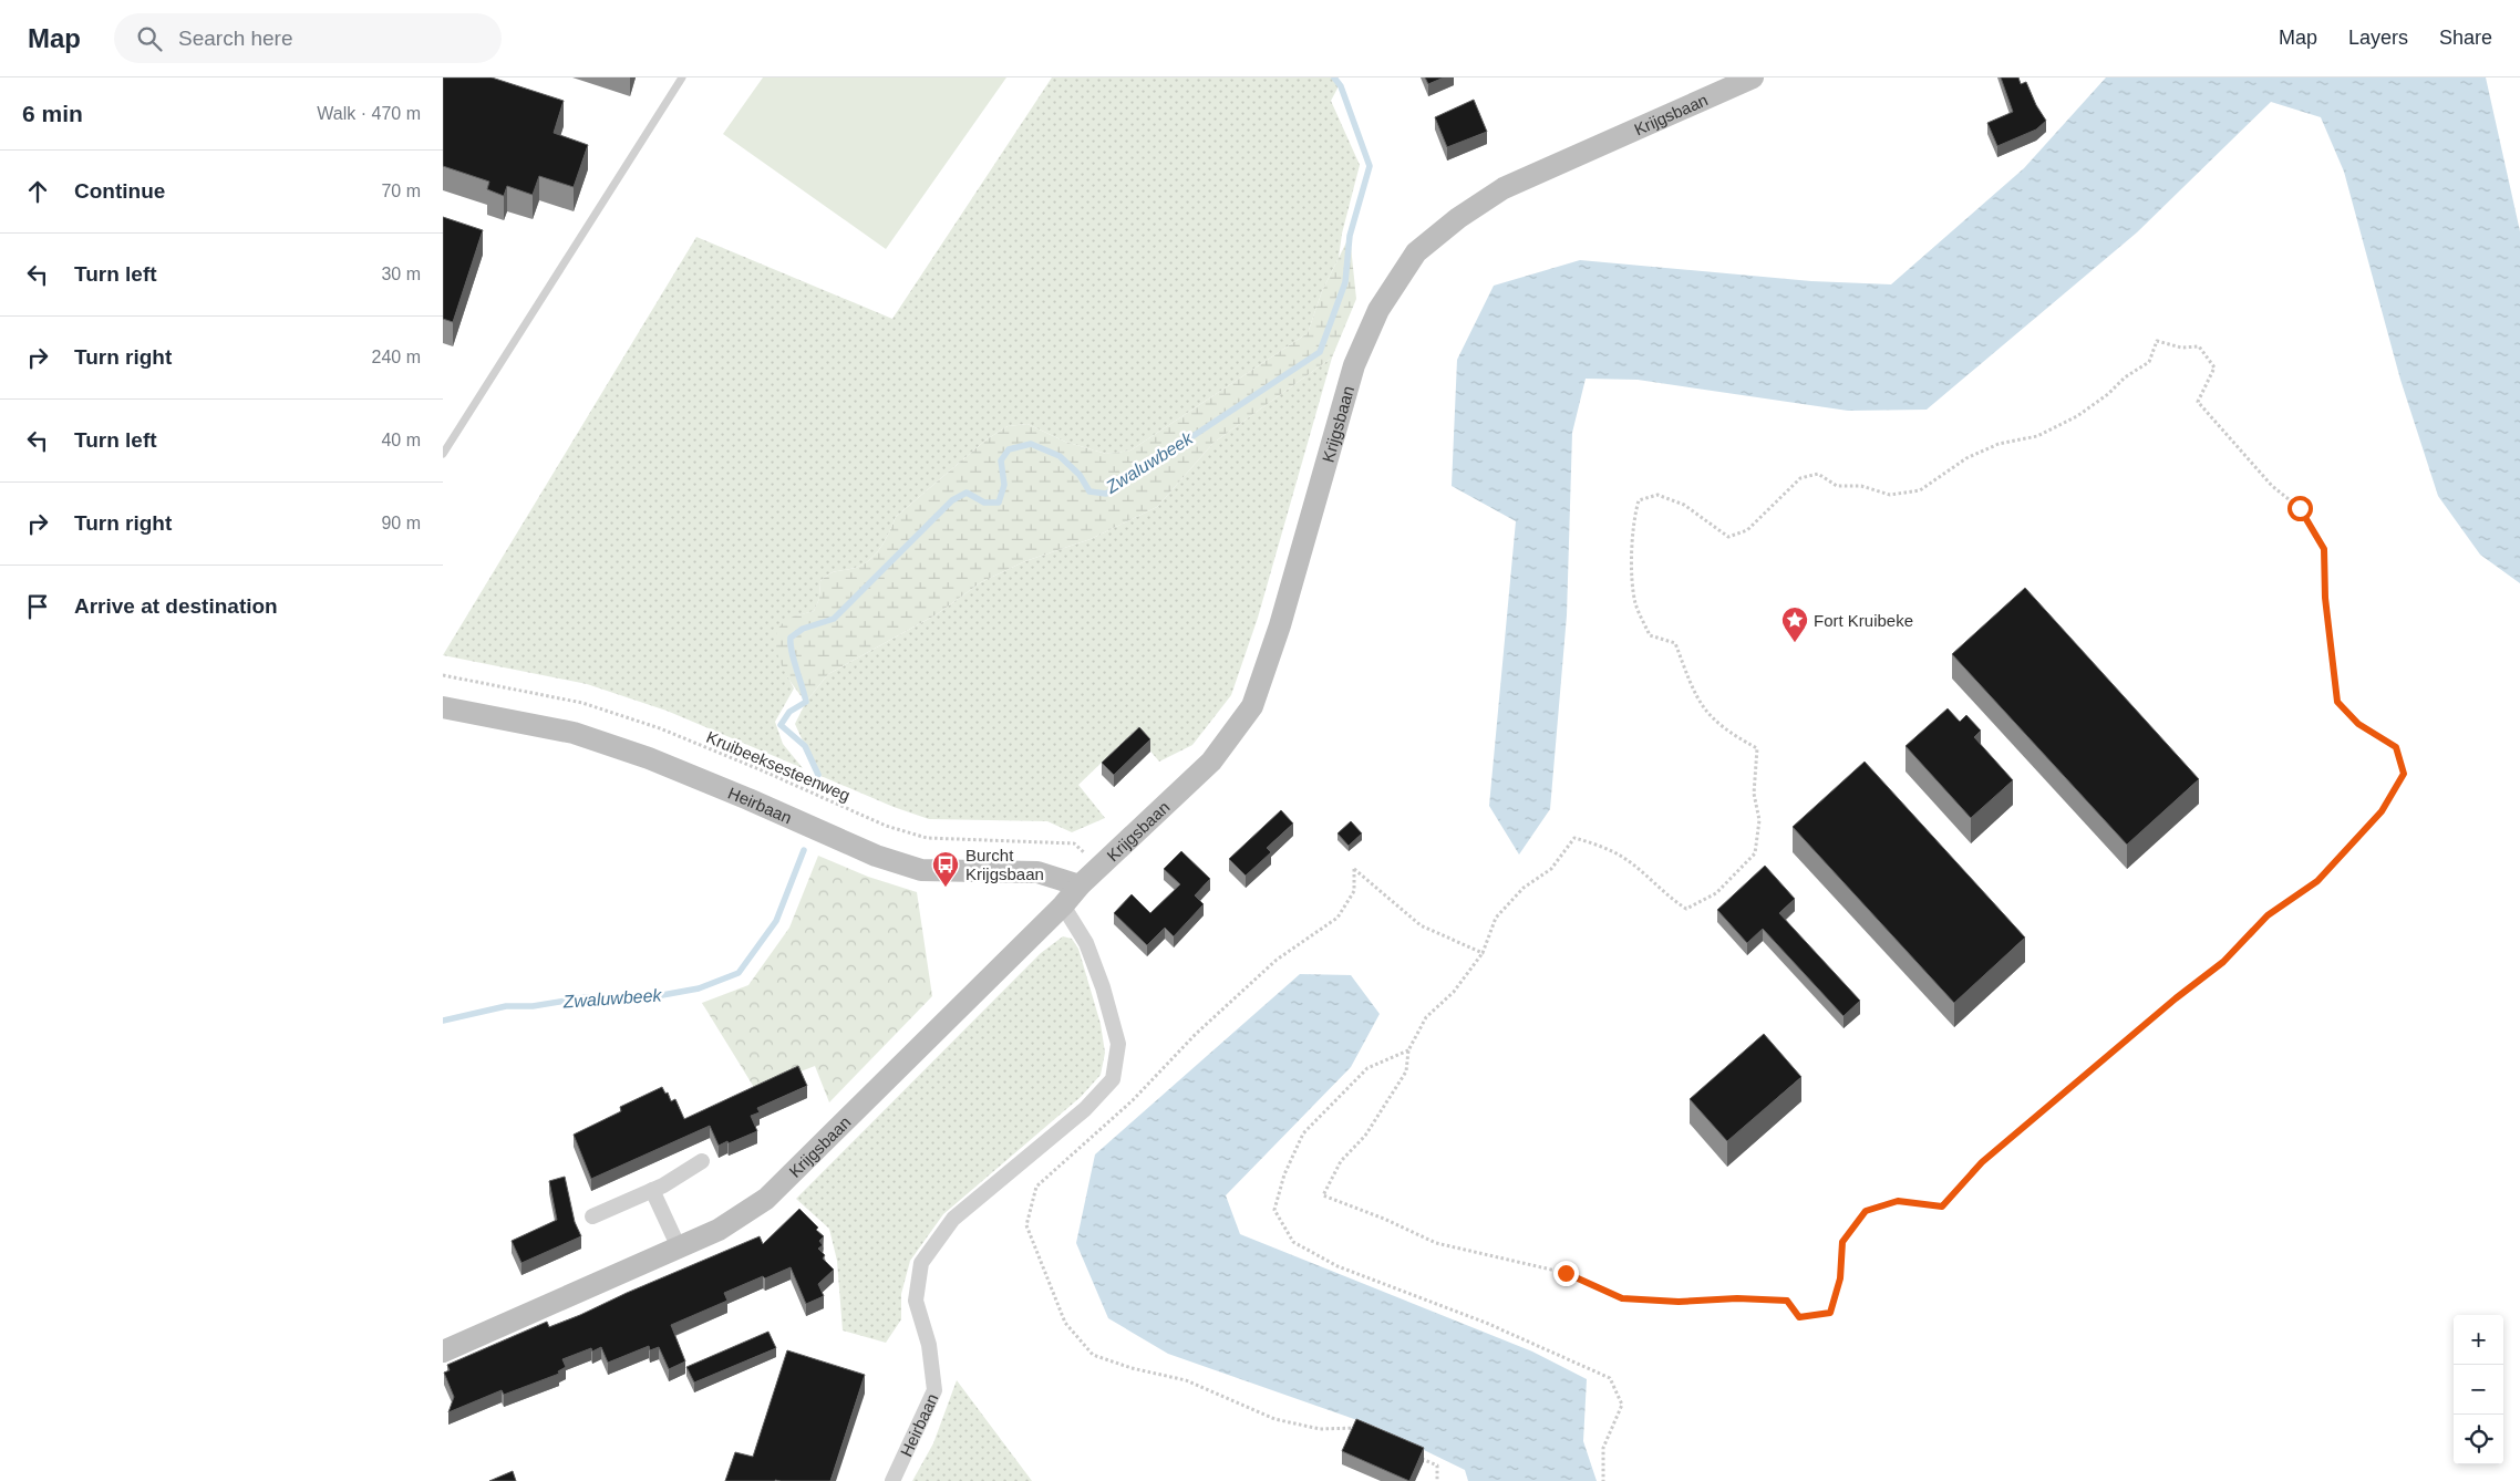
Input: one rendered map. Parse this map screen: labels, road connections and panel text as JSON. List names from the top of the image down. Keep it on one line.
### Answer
{"streets":{"main road":["Krijgsbaan","Heirbaan"],"path":["Kruibeeksesteenweg"]},"crossings":[["Krijgsbaan","Kruibeeksesteenweg"],["Krijgsbaan","Heirbaan"]],"water":["Zwaluwbeek"],"places":{"place":["Fort Kruibeke"],"bus stop":["Burcht Krijgsbaan"]},"page":{"header":"Map","search":"Search here","nav":["Map","Layers","Share"],"heading":["6 min","Walk · 470 m"],"list":[["Continue","70 m"],["Turn left","30 m"],["Turn right","240 m"],["Turn left","40 m"],["Turn right","90 m"],"Arrive at destination"],"map_buttons":["+","−"]}}
